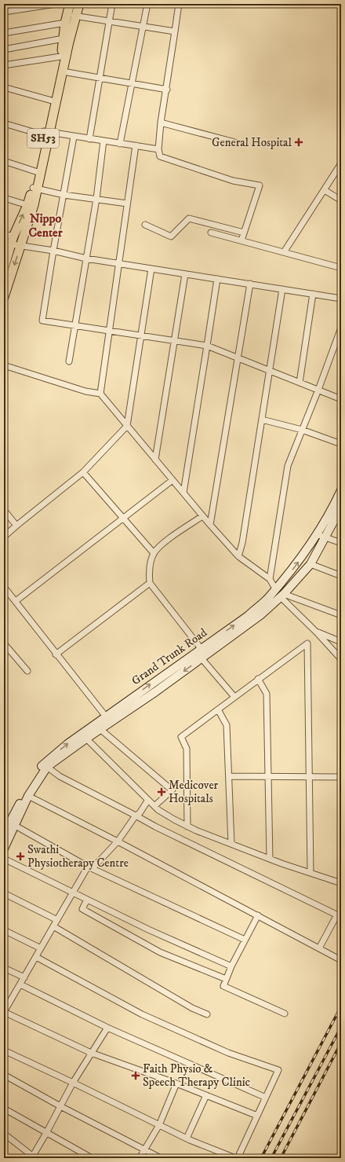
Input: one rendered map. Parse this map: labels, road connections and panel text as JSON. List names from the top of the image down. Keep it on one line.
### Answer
{"streets":{"main road":["SH53","Grand Trunk Road"]},"districts":["Nippo Center"],"places":{"health":["General Hospital","Medicover Hospitals","Swathi Physiotherapy Centre","Faith Physio & Speech Therapy Clinic"]}}
